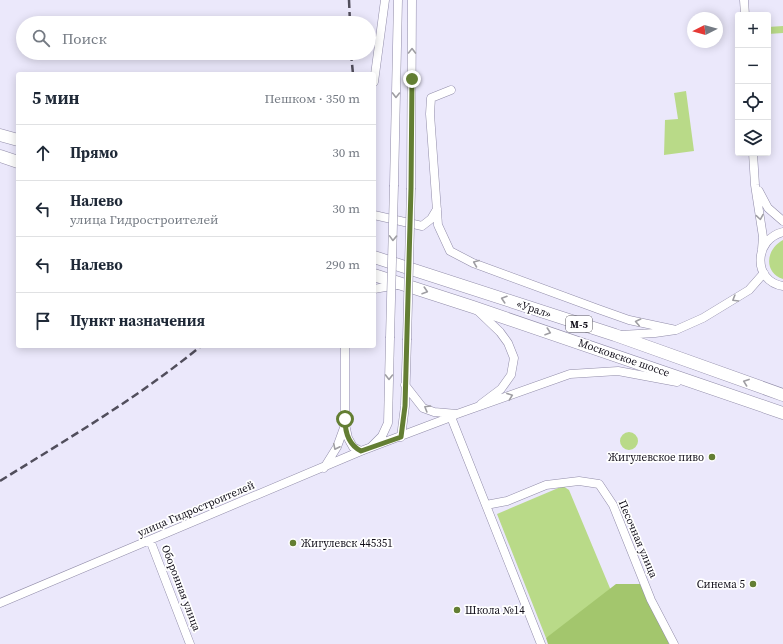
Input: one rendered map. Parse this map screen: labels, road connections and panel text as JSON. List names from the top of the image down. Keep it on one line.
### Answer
{"streets":{"highway":["«Урал»","М-5","Московское шоссе"],"street":["улица Гидростроителей","Песочная улица","Оборонная улица"]},"crossings":[["Московское шоссе","улица Гидростроителей"],["улица Гидростроителей","Оборонная улица"]],"one_way":["«Урал»","Московское шоссе"],"places":["Жигулевское пиво","Жигулевск 445351","Синема 5","Школа №14"],"north":"left","page":{"map_buttons":["+","−"],"search":"Поиск","heading":["5 мин","Пешком · 350 m"],"list":[["Прямо","30 m"],["Налево","улица Гидростроителей","30 m"],["Налево","290 m"],"Пункт назначения"]}}
